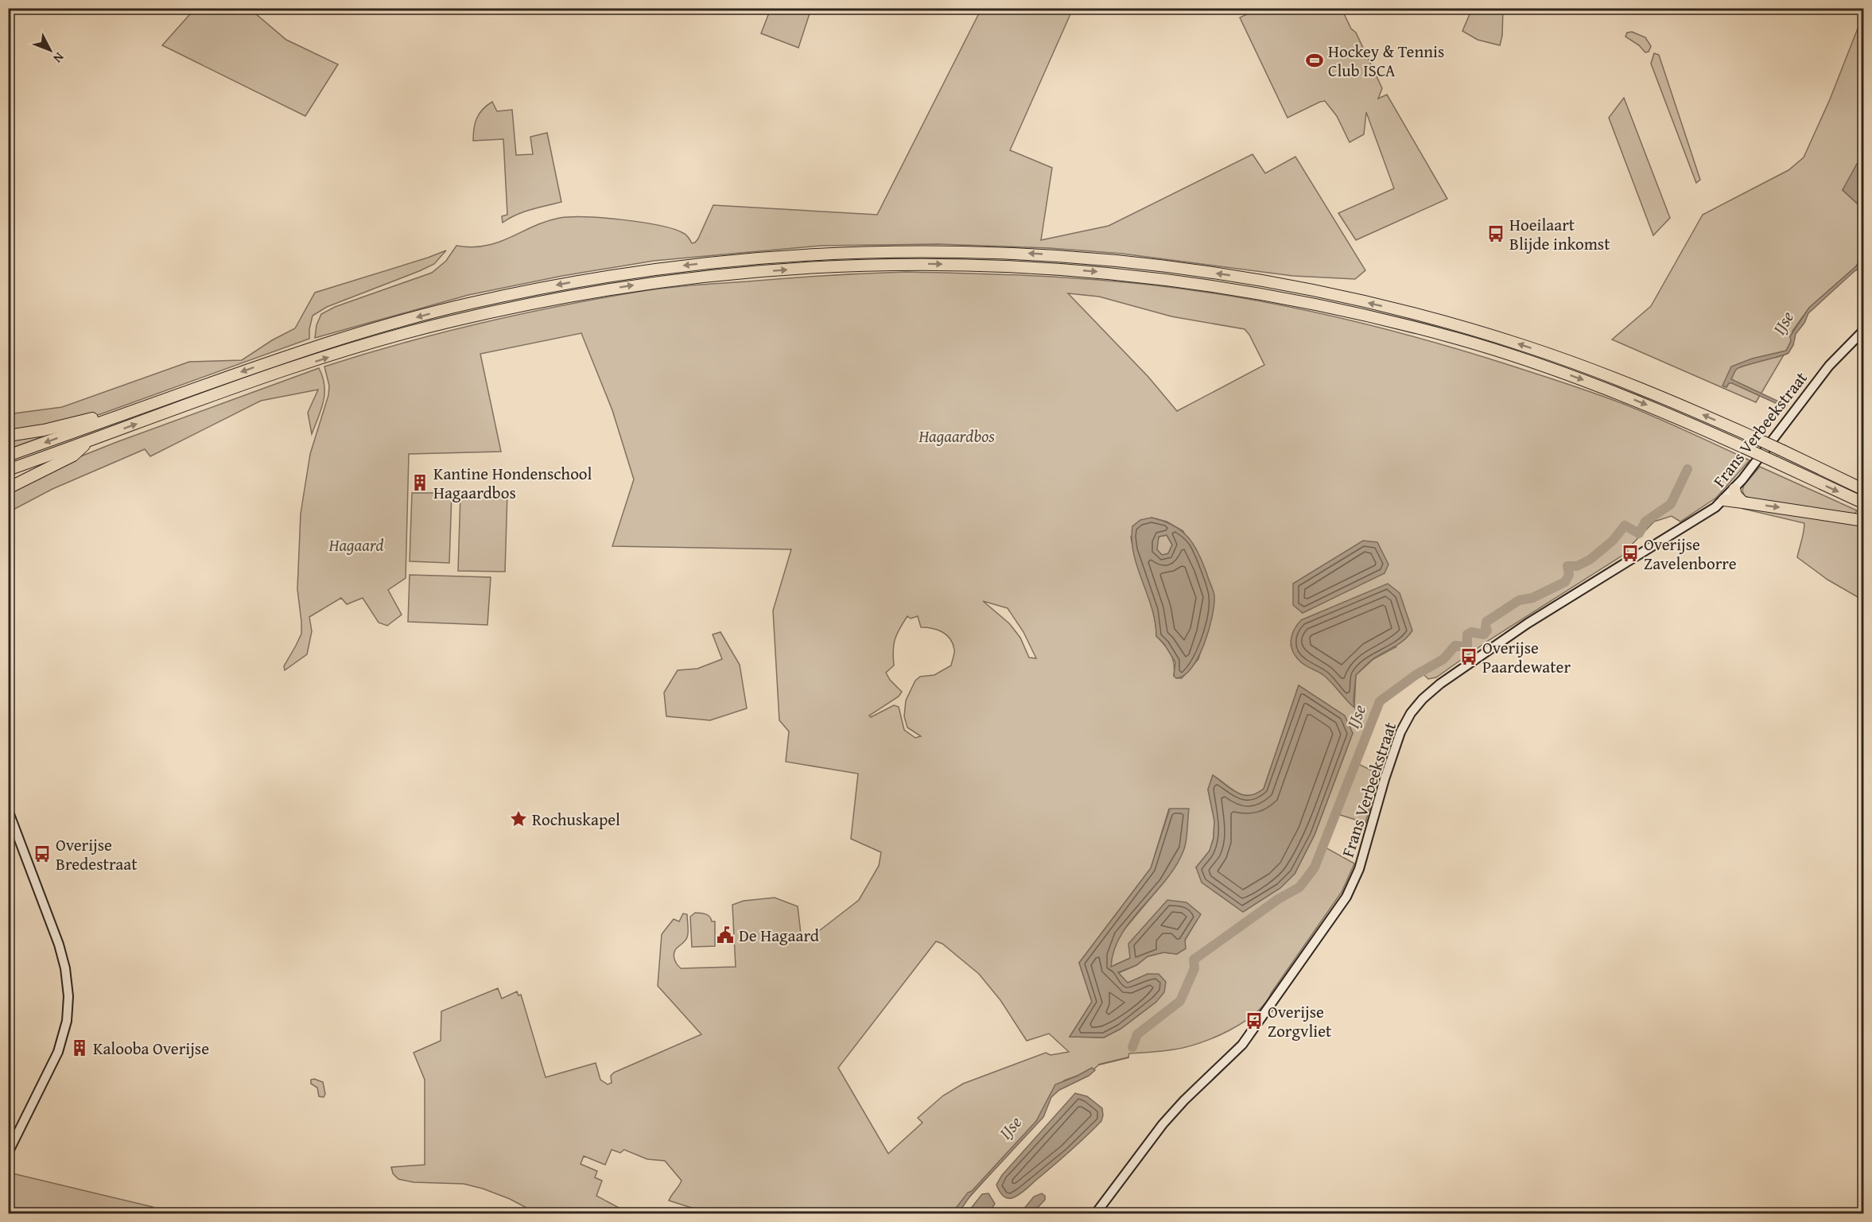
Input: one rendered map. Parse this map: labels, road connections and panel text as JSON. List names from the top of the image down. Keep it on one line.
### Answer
{"streets":{"main road":["Frans Verbeekstraat"]},"water":["IJse"],"parks":["Hagaardbos","Hagaard"],"places":{"sports":["Hockey & Tennis Club ISCA"],"bus stop":["Hoeilaart Blijde inkomst","Overijse Zavelenborre","Overijse Paardewater","Overijse Bredestraat","Overijse Zorgvliet"],"building":["Kantine Hondenschool Hagaardbos","Kalooba Overijse"],"place":["Rochuskapel"],"public building":["De Hagaard"]},"north":"bottom right"}
